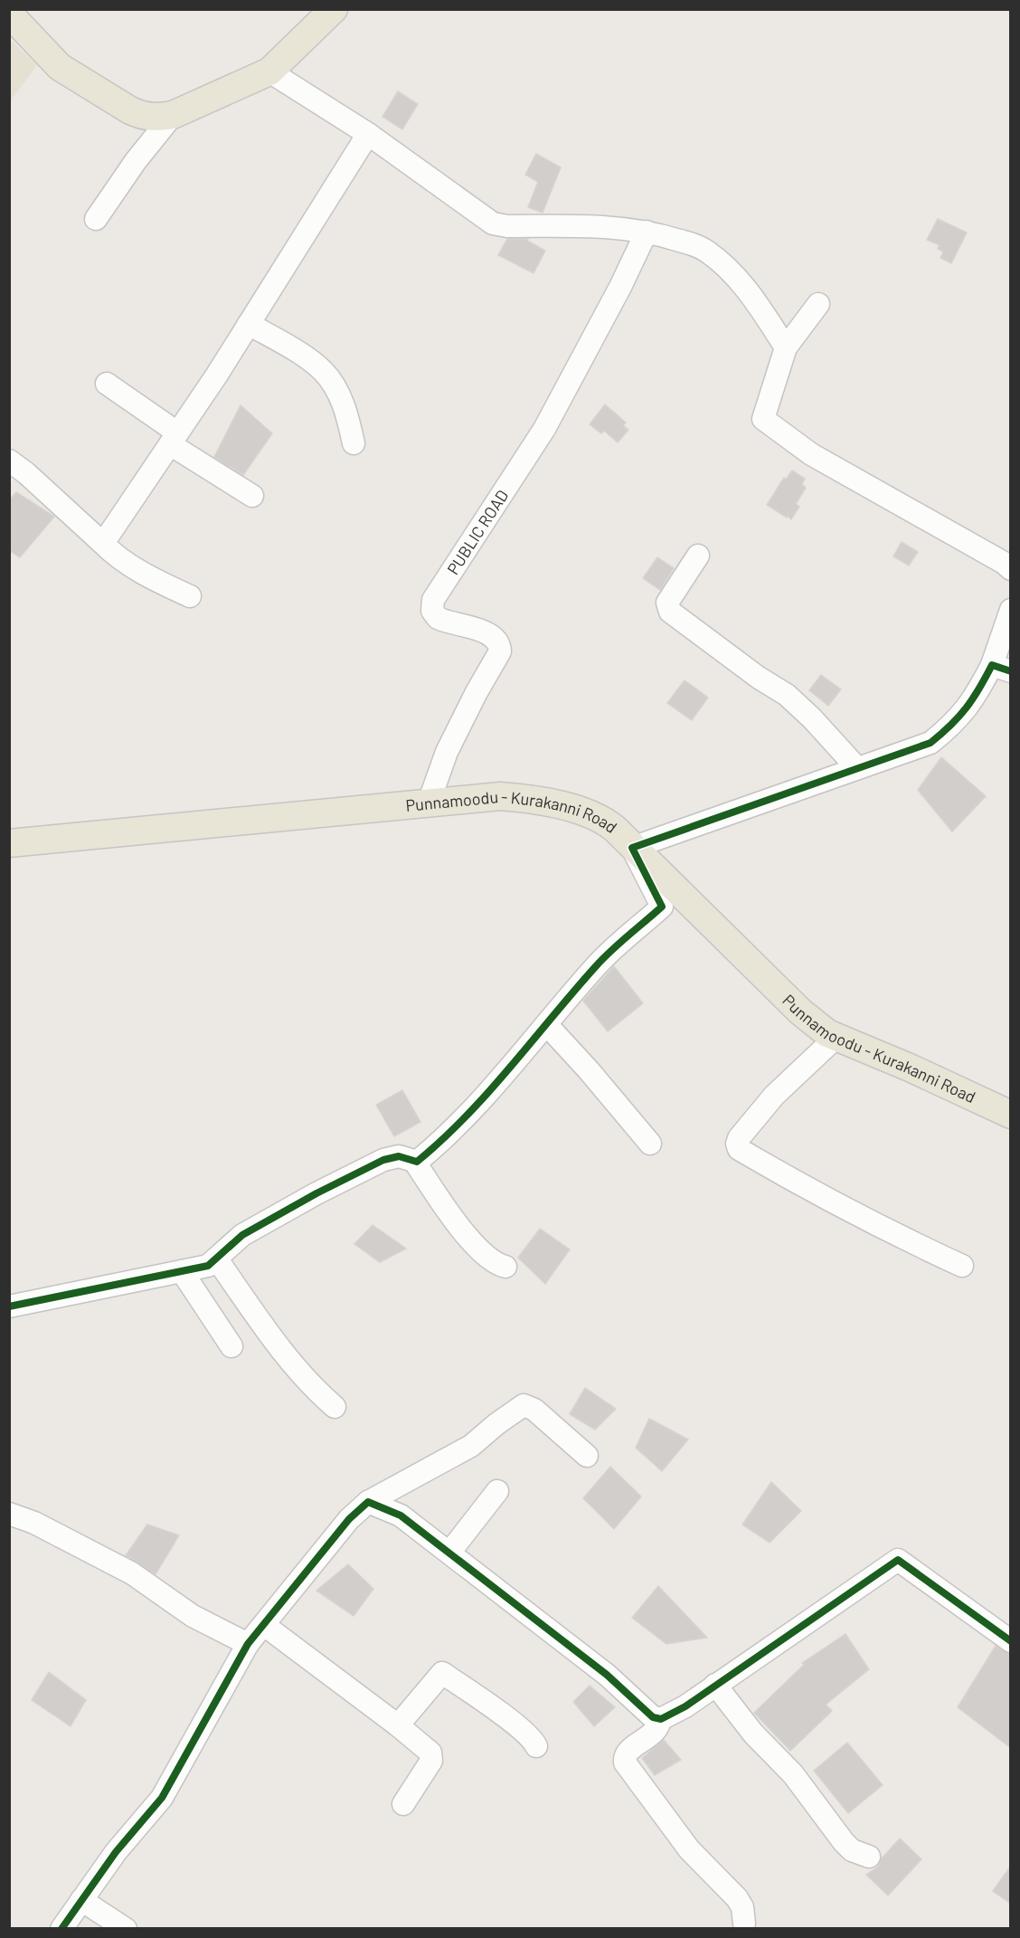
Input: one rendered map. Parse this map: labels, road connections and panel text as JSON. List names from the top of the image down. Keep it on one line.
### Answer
{"streets":{"main road":["Punnamoodu - Kurakanni Road"],"street":["PUBLIC ROAD"]},"crossings":[["PUBLIC ROAD","Punnamoodu - Kurakanni Road"]]}
